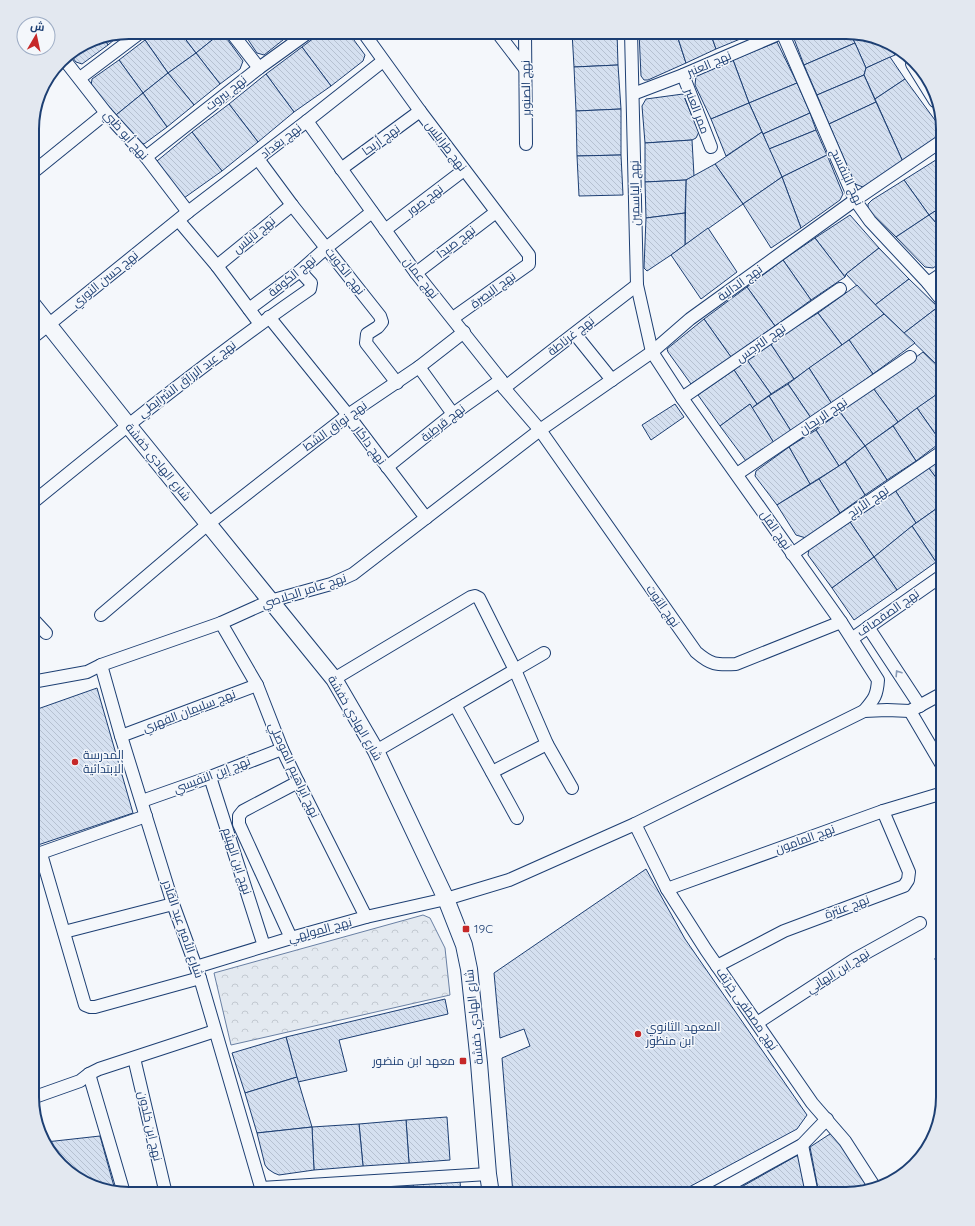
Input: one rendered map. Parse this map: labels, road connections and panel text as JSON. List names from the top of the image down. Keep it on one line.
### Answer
{"streets":{"street":["نهج العنبر","نهج الصنوبر","نهج بيروت","ممر العنبر","نهج أبو ظبي","نهج أريحا","نهج بغداد","نهج طرابلس","نهج البنفسج","نهج الياسمين","نهج صور","نهج نابلس","نهج صيدا","نهج الكويت","نهج الكوفة","نهج عمان","نهج حسن النوري","نهج الدالية","نهج البصرة","نهج غرناطة","نهج النرجس","نهج عبد الرزاق الشرايطي","نهج الريحان","نهج قرطبة","نهج نواق الشط","نهج داكار","شارع الهادي خفشة","نهج الأرنج","نهج الفل","نهج عامر الجلاصي","نهج التوت","نهج الصفصاف","نهج سليمان الفهري","نهج ابراهيم الموصلي","نهج إبن النفيسي","نهج المامون","نهج ابن الهيثم","نهج عنترة","شارع الأمير عبد القادر","نهج المولهي","نهج ابن الهاني","نهج مصطفى خريّف","نهج ابن خلدون"]},"crossings":[["نهج العنبر","ممر العنبر"],["نهج العنبر","نهج الياسمين"],["نهج بيروت","نهج أبو ظبي"],["نهج أبو ظبي","نهج بغداد"],["نهج أريحا","نهج طرابلس"],["نهج أريحا","نهج عمان"],["نهج بغداد","نهج طرابلس"],["نهج بغداد","نهج الكويت"],["نهج بغداد","نهج عمان"],["نهج بغداد","نهج حسن النوري"],["نهج طرابلس","نهج صور"],["نهج طرابلس","نهج صيدا"],["نهج طرابلس","نهج البصرة"],["نهج البنفسج","نهج الدالية"],["نهج الياسمين","نهج الدالية"],["نهج الياسمين","نهج غرناطة"],["نهج الياسمين","نهج الفل"],["نهج صور","نهج عمان"],["نهج نابلس","نهج الكويت"],["نهج صيدا","نهج عمان"],["نهج الكويت","نهج الكوفة"],["نهج الكويت","نهج نواق الشط"],["نهج الكوفة","نهج عمان"],["نهج الكوفة","نهج عبد الرزاق الشرايطي"],["نهج عمان","نهج الدالية"],["نهج عمان","نهج البصرة"],["نهج عمان","نهج غرناطة"],["نهج عمان","نهج قرطبة"],["نهج عمان","نهج نواق الشط"],["نهج عمان","نهج عامر الجلاصي"],["نهج عمان","نهج التوت"],["نهج حسن النوري","شارع الهادي خفشة"],["نهج الدالية","نهج الفل"],["نهج الدالية","نهج عامر الجلاصي"],["نهج الدالية","نهج التوت"],["نهج غرناطة","نهج قرطبة"],["نهج النرجس","نهج الفل"],["نهج عبد الرزاق الشرايطي","نهج داكار"],["نهج عبد الرزاق الشرايطي","شارع الهادي خفشة"],["نهج الريحان","نهج الفل"],["نهج قرطبة","نهج داكار"],["نهج نواق الشط","نهج داكار"],["نهج نواق الشط","شارع الهادي خفشة"],["نهج داكار","نهج عامر الجلاصي"],["شارع الهادي خفشة","نهج عامر الجلاصي"],["شارع الهادي خفشة","نهج المولهي"],["نهج الأرنج","نهج الفل"],["نهج الفل","نهج التوت"],["نهج الفل","نهج الصفصاف"],["نهج الفل","نهج المولهي"],["نهج عامر الجلاصي","نهج التوت"],["نهج عامر الجلاصي","نهج ابراهيم الموصلي"],["نهج عامر الجلاصي","شارع الأمير عبد القادر"],["نهج سليمان الفهري","نهج ابراهيم الموصلي"],["نهج سليمان الفهري","شارع الأمير عبد القادر"],["نهج ابراهيم الموصلي","نهج إبن النفيسي"],["نهج ابراهيم الموصلي","نهج المولهي"],["نهج إبن النفيسي","نهج ابن الهيثم"],["نهج إبن النفيسي","شارع الأمير عبد القادر"],["نهج المامون","نهج عنترة"],["نهج المامون","نهج مصطفى خريّف"],["نهج ابن الهيثم","نهج المولهي"],["نهج عنترة","نهج مصطفى خريّف"],["شارع الأمير عبد القادر","نهج المولهي"],["نهج المولهي","نهج مصطفى خريّف"],["نهج ابن الهاني","نهج مصطفى خريّف"]],"places":{"other":["المدرسة الإبتدائية","المعهد الثانوي ابن منظور"],"transit":["19C","معهد ابن منضور"]},"north":"top"}
